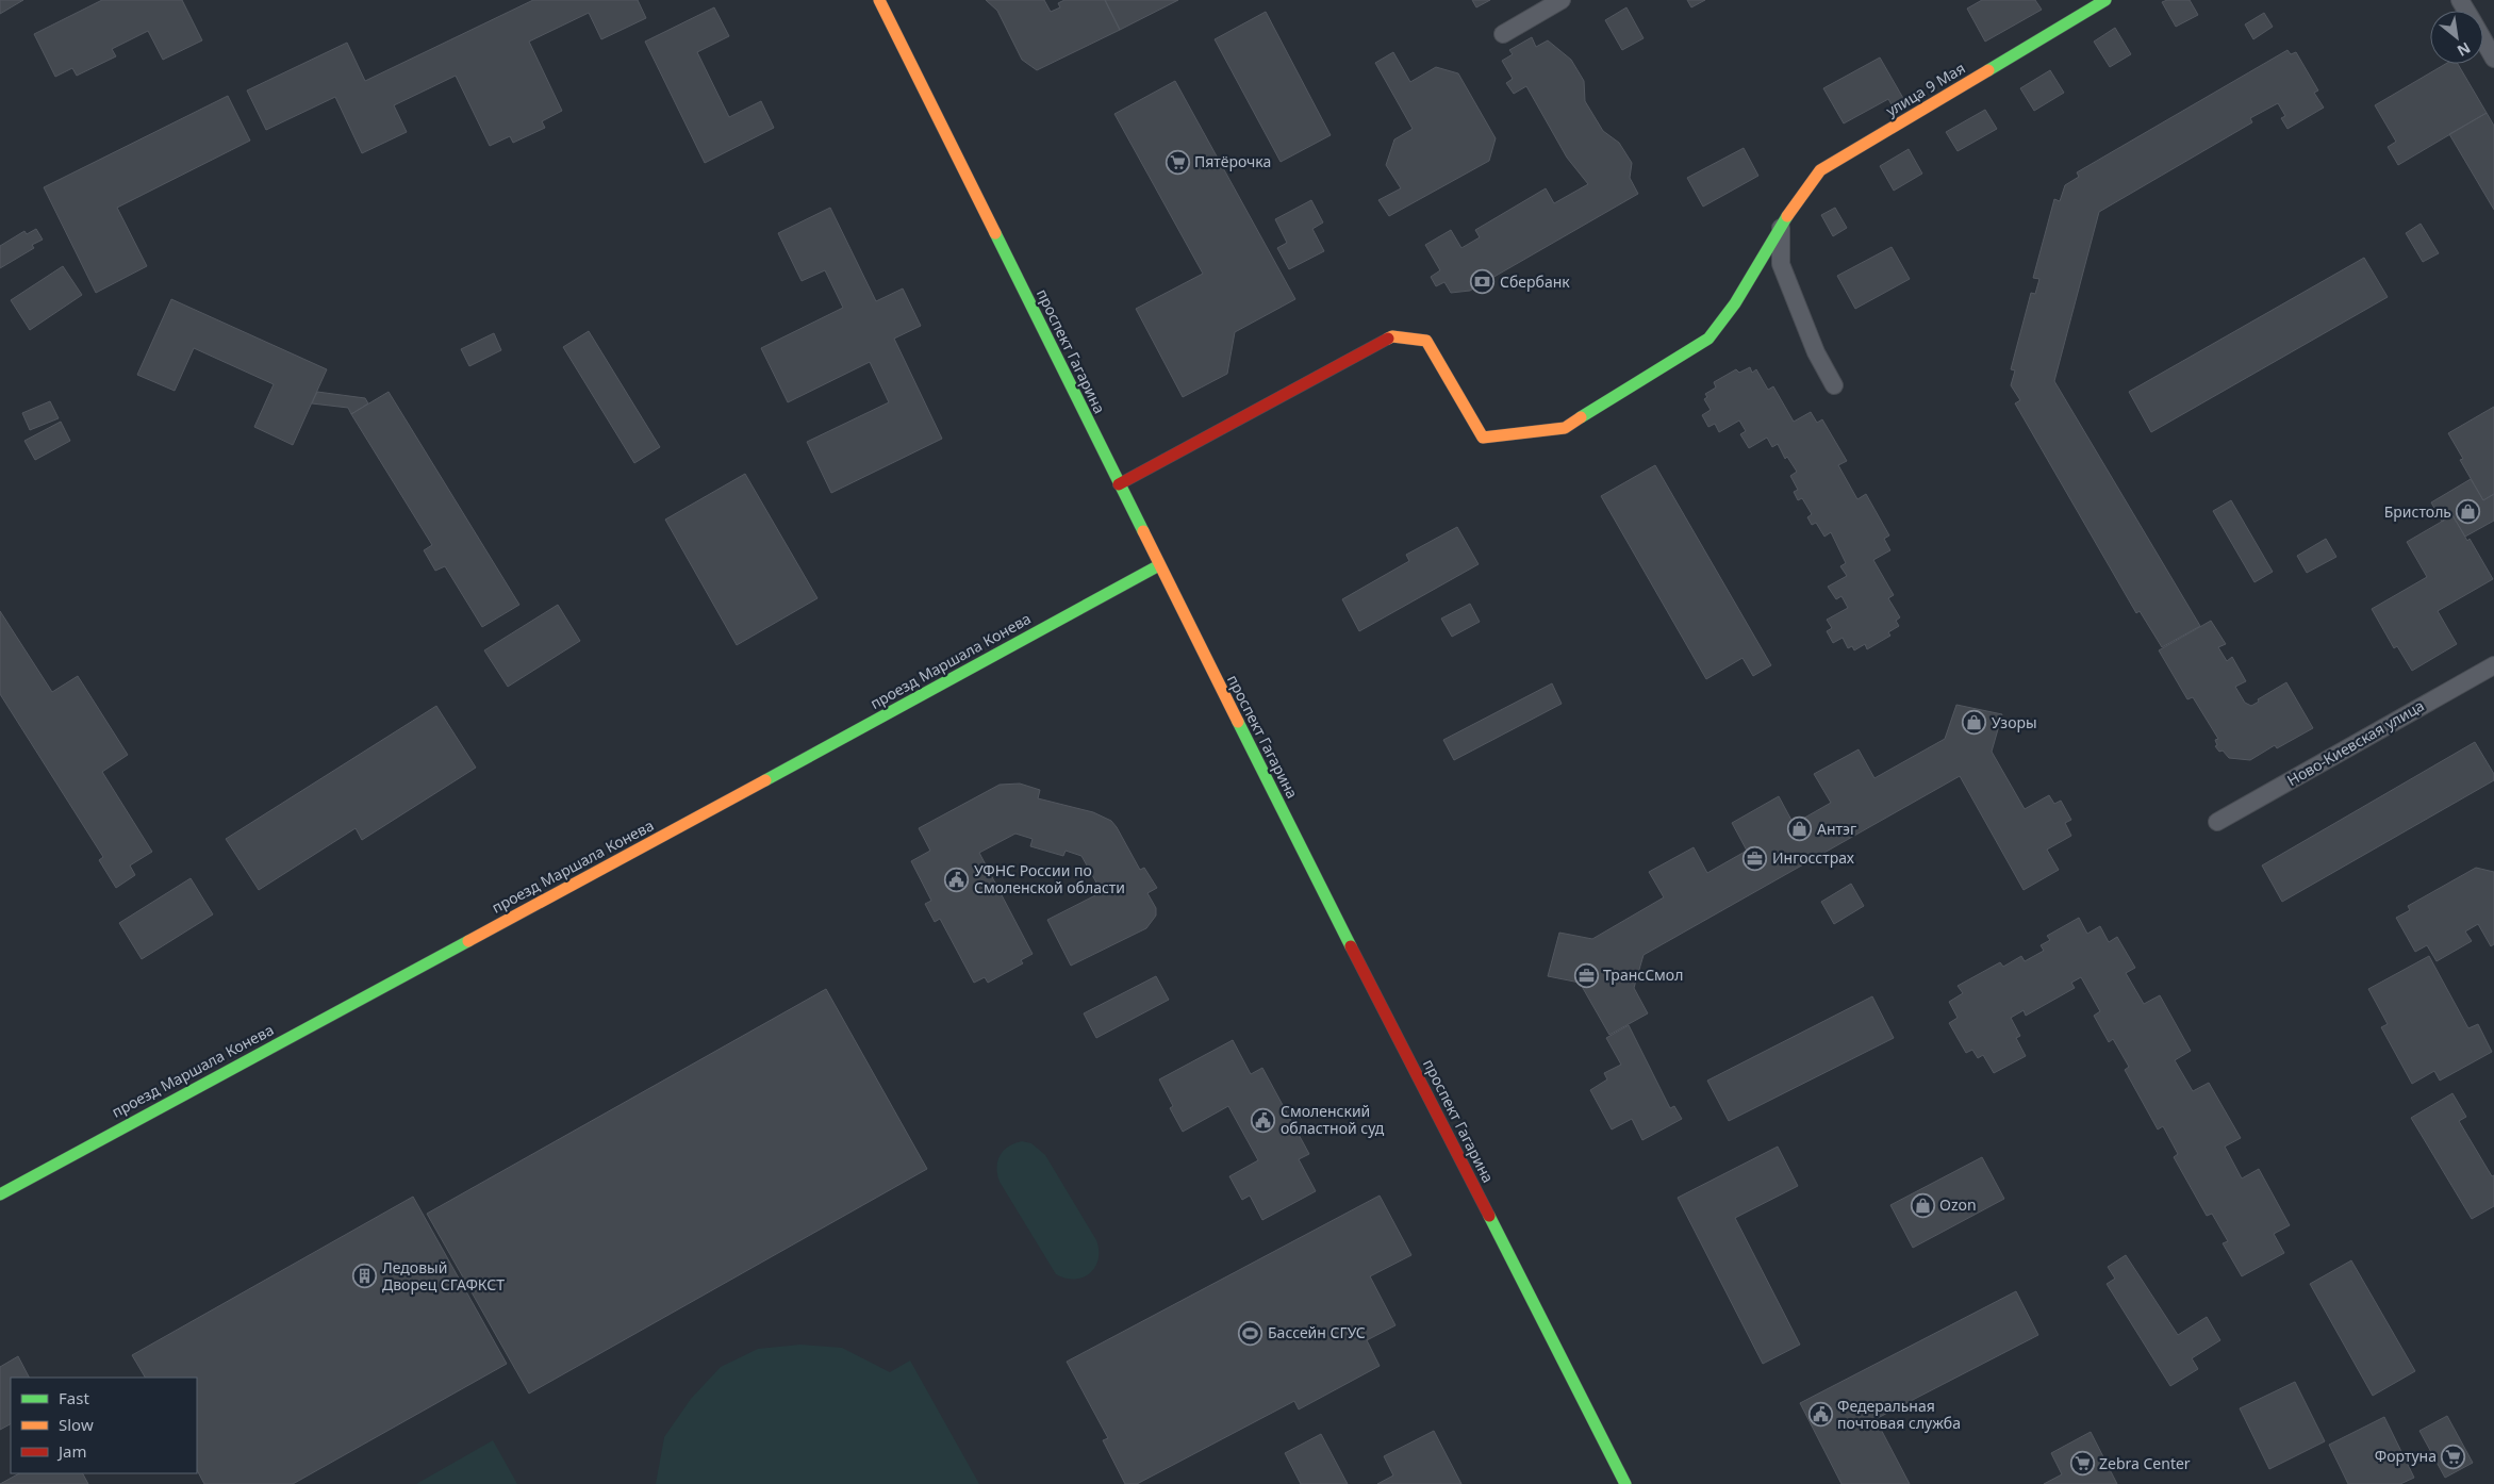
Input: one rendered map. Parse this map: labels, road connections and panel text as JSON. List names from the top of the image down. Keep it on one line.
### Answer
{"streets":{"street":["улица 9 Мая","проспект Гагарина","проезд Маршала Конева","Ново-Киевская улица"]},"crossings":[["улица 9 Мая","проспект Гагарина"],["проспект Гагарина","проезд Маршала Конева"]],"places":{"supermarket":["Пятёрочка","Фортуна","Zebra Center"],"bank":["Сбербанк"],"shop":["Бристоль","Узоры","Антэг","Ozon"],"office":["Ингосстрах","ТрансСмол"],"public building":["УФНС России по Смоленской области","Смоленский областной суд","Федеральная почтовая служба"],"building":["Ледовый Дворец СГАФКСТ"],"sports":["Бассейн СГУС"]},"legend":["Fast","Slow","Jam"],"north":"bottom right"}
